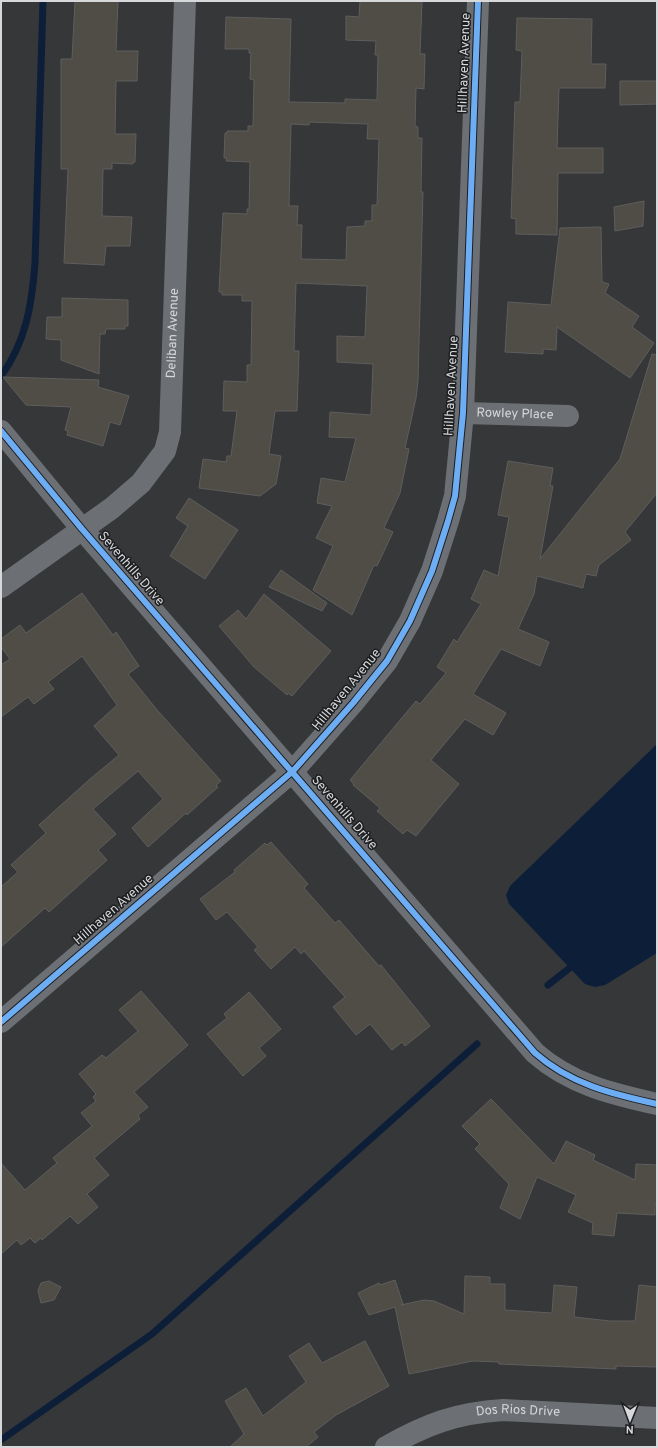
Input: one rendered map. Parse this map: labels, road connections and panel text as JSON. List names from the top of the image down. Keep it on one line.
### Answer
{"streets":{"street":["Hillhaven Avenue","Deliban Avenue","Rowley Place","Sevenhills Drive","Dos Rios Drive"]},"crossings":[["Hillhaven Avenue","Rowley Place"],["Hillhaven Avenue","Sevenhills Drive"],["Deliban Avenue","Sevenhills Drive"]],"north":"bottom"}
